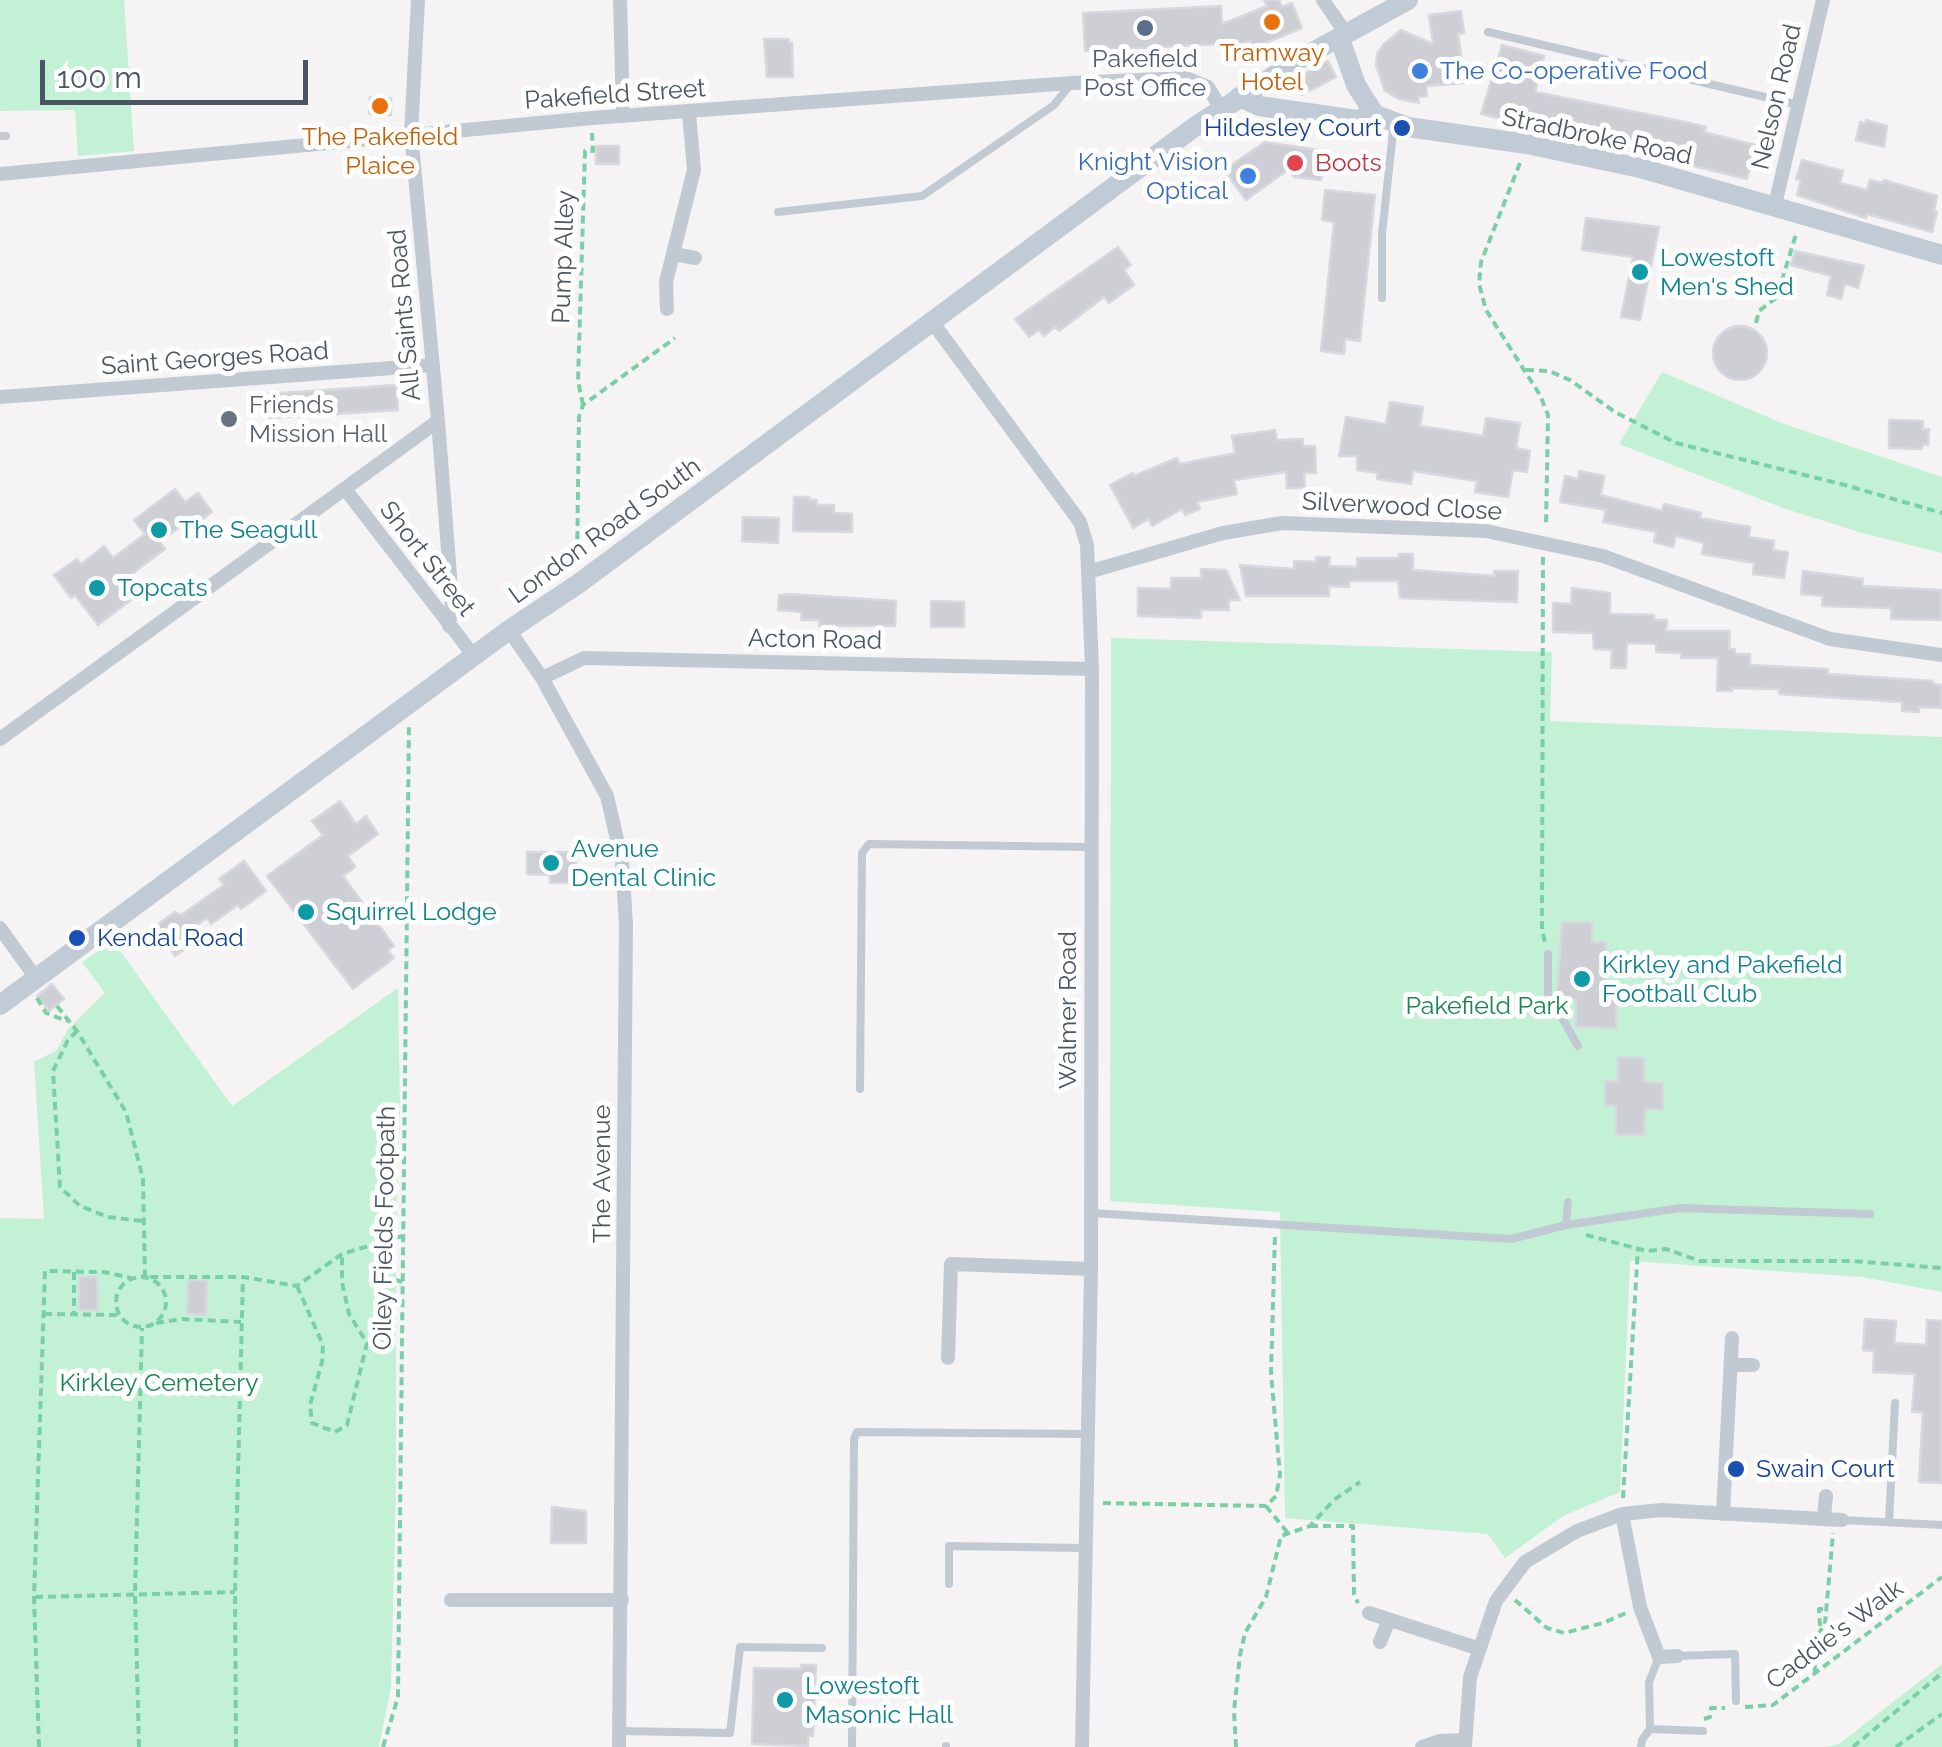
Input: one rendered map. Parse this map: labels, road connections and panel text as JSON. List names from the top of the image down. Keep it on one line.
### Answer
{"streets":{"main road":["Stradbroke Road","London Road South"],"street":["Pakefield Street","Nelson Road","All Saints Road","Saint Georges Road","Silverwood Close","Short Street","Acton Road","Walmer Road","The Avenue"],"path":["Pump Alley","Oiley Fields Footpath","Caddie's Walk"]},"crossings":[["Pakefield Street","Stradbroke Road"],["Pakefield Street","Pump Alley"],["Pakefield Street","All Saints Road"],["Pakefield Street","London Road South"],["Nelson Road","Stradbroke Road"],["Stradbroke Road","London Road South"],["Pump Alley","London Road South"],["All Saints Road","Saint Georges Road"],["All Saints Road","Short Street"],["Silverwood Close","Walmer Road"],["London Road South","Short Street"],["London Road South","Walmer Road"],["London Road South","The Avenue"],["London Road South","Oiley Fields Footpath"],["Acton Road","Walmer Road"],["Acton Road","The Avenue"]],"parks":["Pakefield Park","Kirkley Cemetery"],"places":["Tramway Hotel","Pakefield Post Office","The Co-operative Food","The Pakefield Plaice","Hildesley Court","Boots","Knight Vision Optical","Lowestoft Men's Shed","Friends Mission Hall","The Seagull","Topcats","Avenue Dental Clinic","Squirrel Lodge","Kendal Road","Kirkley and Pakefield Football Club","Swain Court","Lowestoft Masonic Hall"],"scale_bar":"100 m"}
